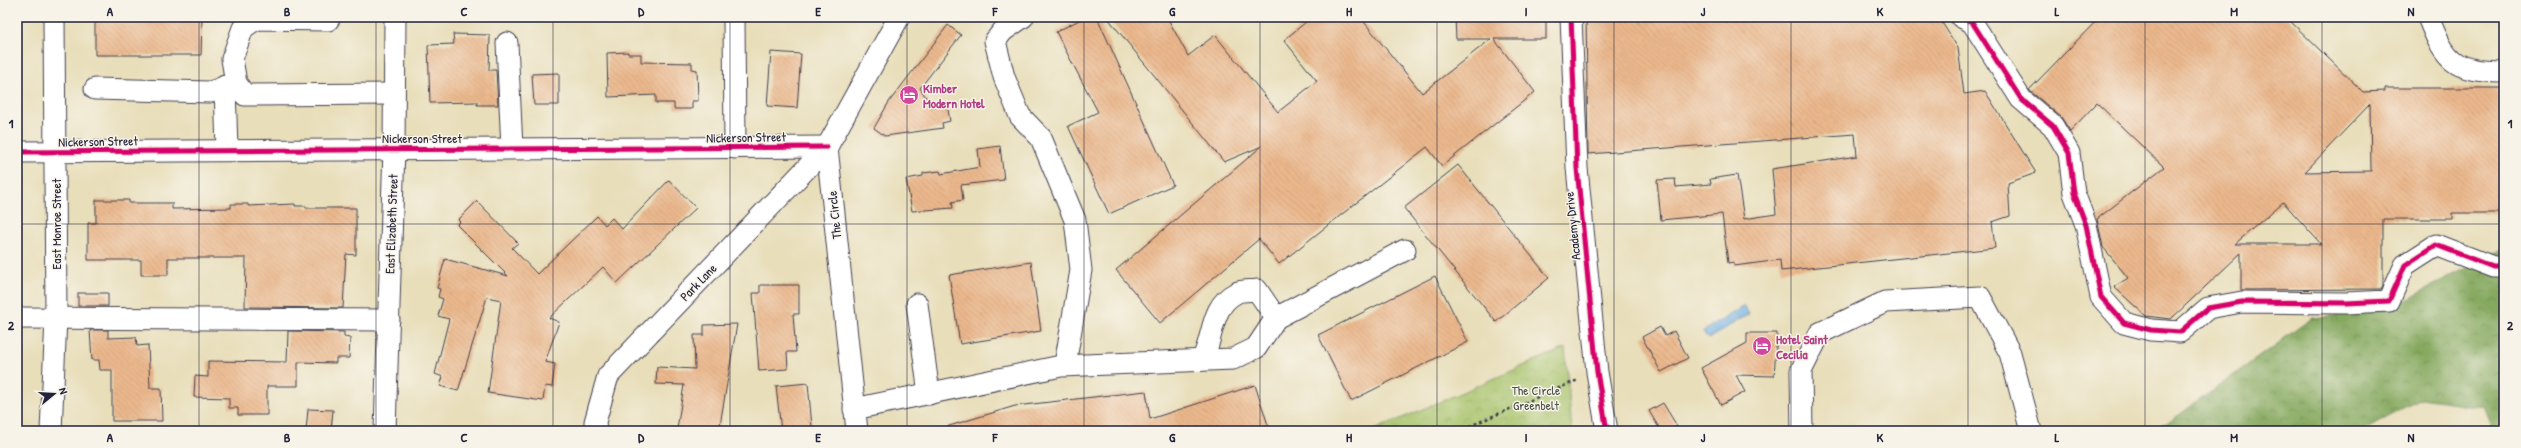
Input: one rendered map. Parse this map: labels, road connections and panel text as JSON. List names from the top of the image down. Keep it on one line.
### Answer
{"streets":{"street":["Nickerson Street","The Circle","East Monroe Street","East Elizabeth Street","Academy Drive","Park Lane"]},"crossings":[["Nickerson Street","The Circle"],["Nickerson Street","East Monroe Street"],["Nickerson Street","East Elizabeth Street"],["Nickerson Street","Park Lane"],["The Circle","Park Lane"]],"parks":["The Circle Greenbelt"],"places":{"hotel":["Kimber Modern Hotel","Hotel Saint Cecilia"]},"north":"right","grid":{"columns":["A","B","C","D","E","F","G","H","I","J","K","L","M","N"],"rows":["1","2"]}}
